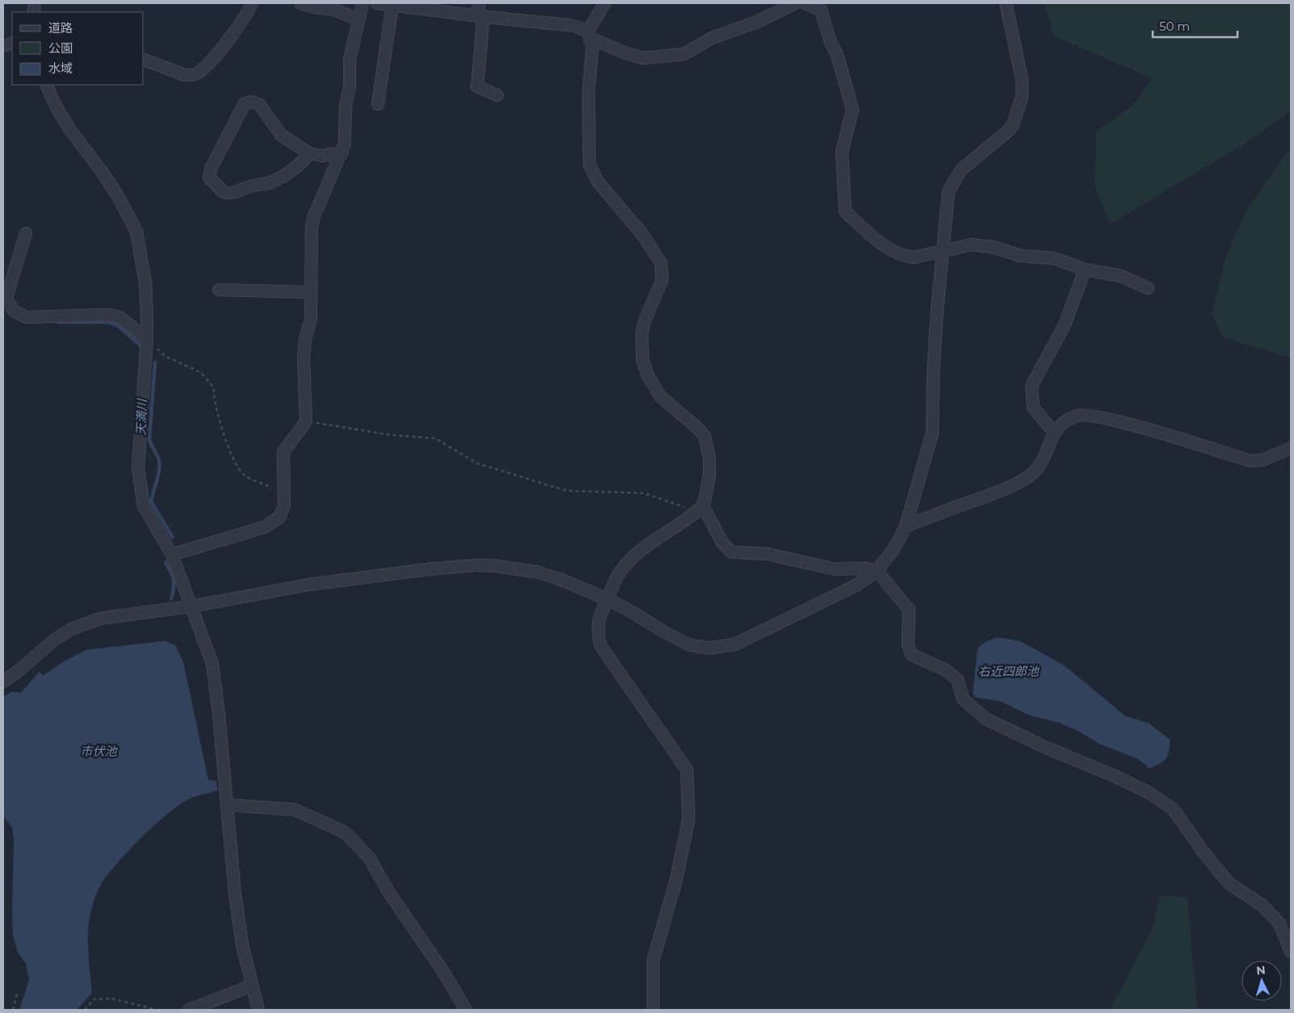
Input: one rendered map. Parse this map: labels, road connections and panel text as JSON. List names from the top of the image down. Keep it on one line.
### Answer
{"water":["天満川","右近四郎池","市伏池"],"legend":["道路","公園","水域"],"scale_bar":"50 m","north":"top"}
